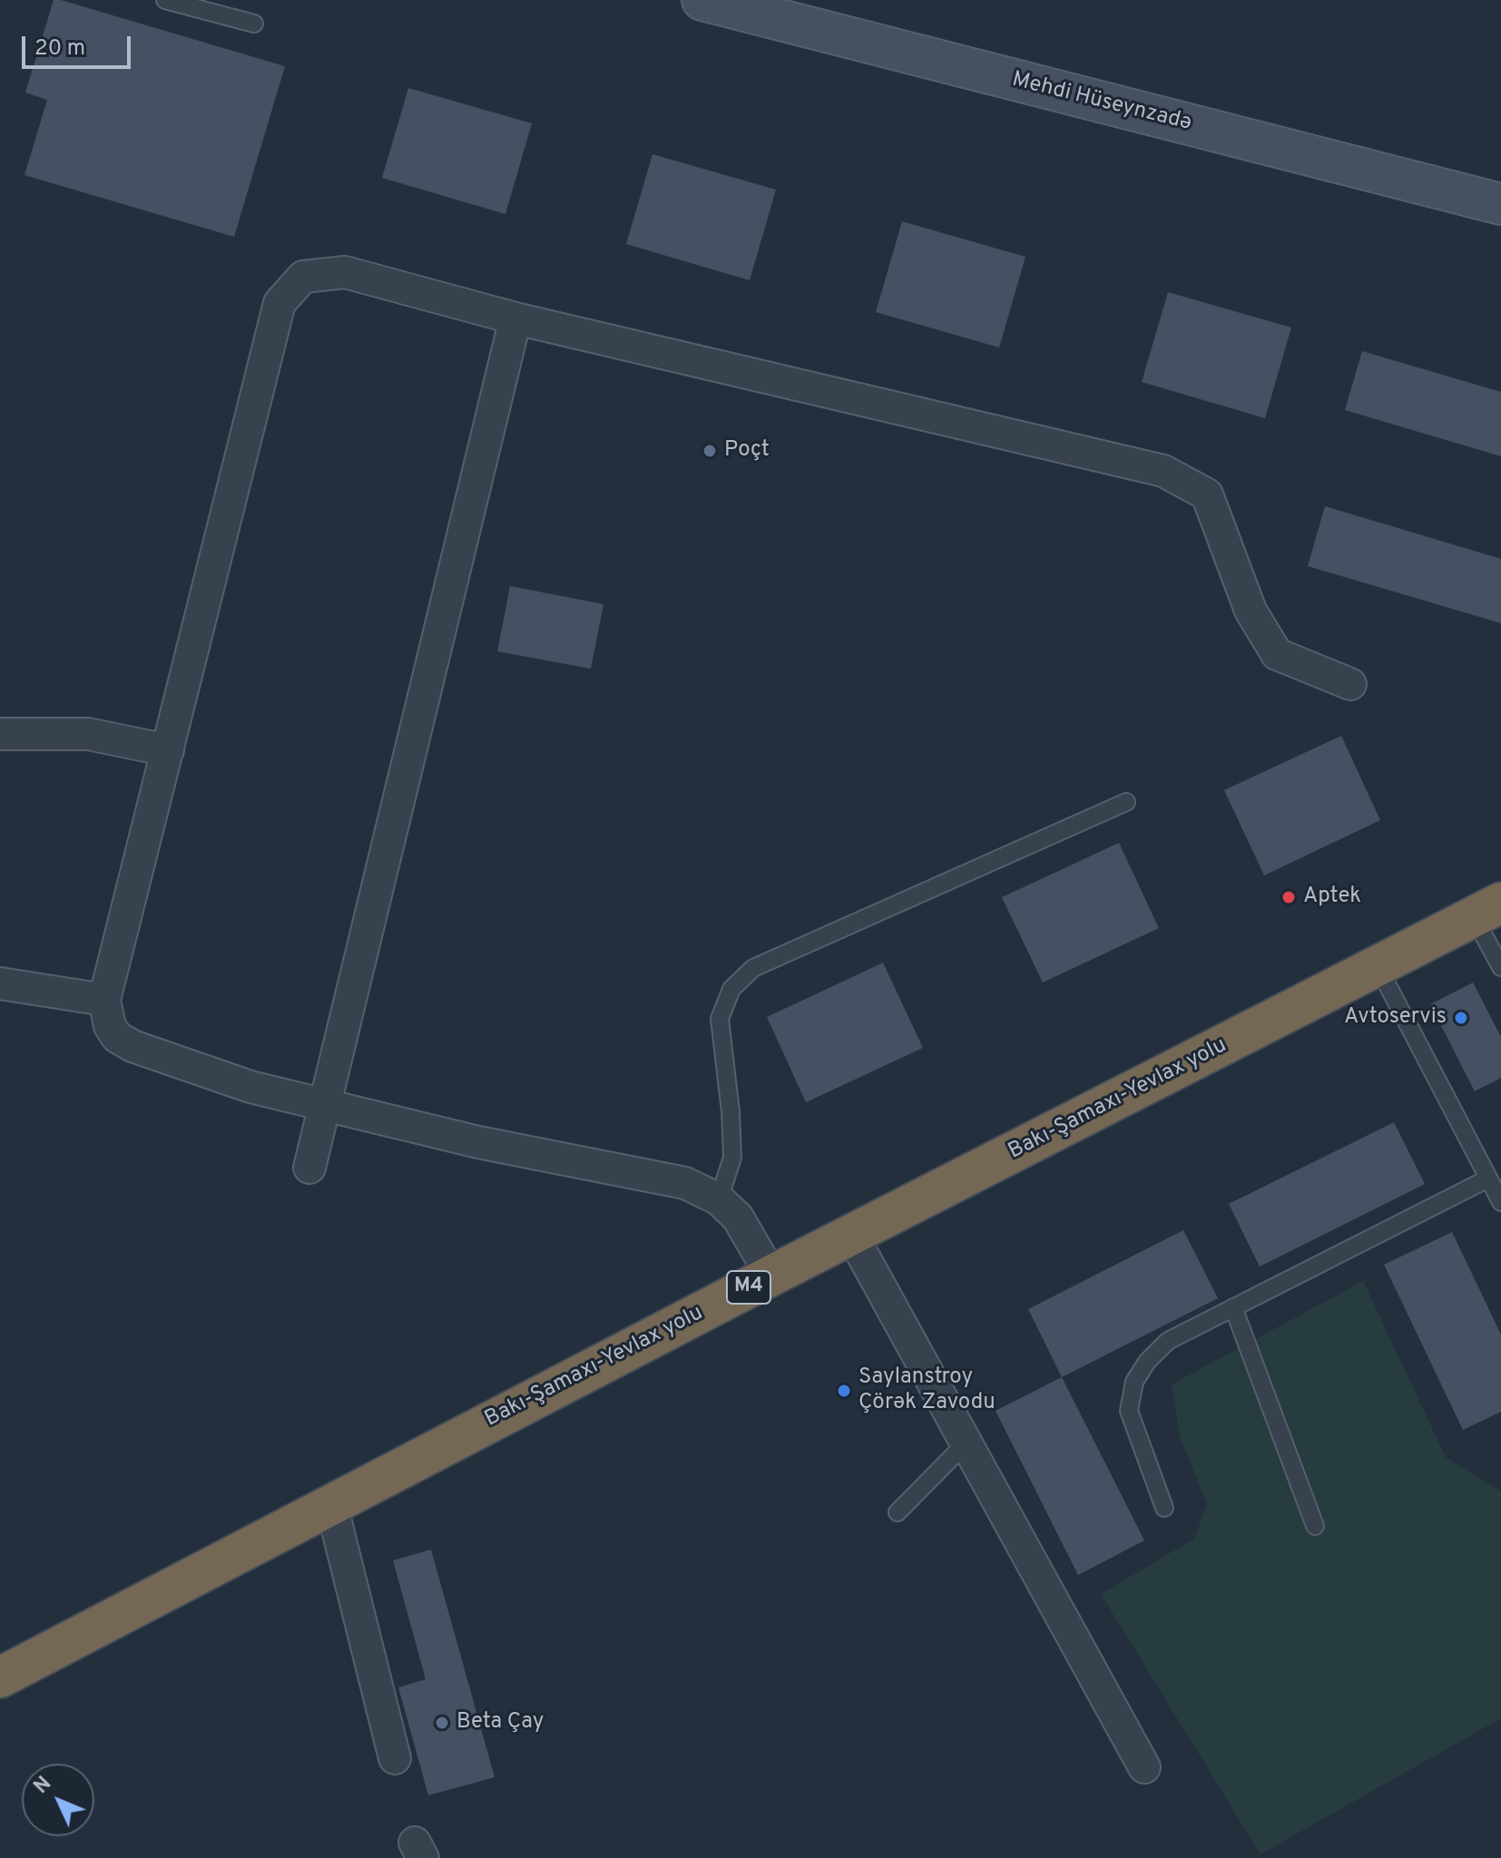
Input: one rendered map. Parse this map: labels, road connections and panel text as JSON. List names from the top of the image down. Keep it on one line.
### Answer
{"streets":{"highway":["Bakı-Şamaxı-Yevlax yolu","M4"],"main road":["Mehdi Hüseynzadə"]},"places":["Poçt","Aptek","Avtoservis","Saylanstroy Çörək Zavodu","Beta Çay"],"scale_bar":"20 m","north":"top left"}
